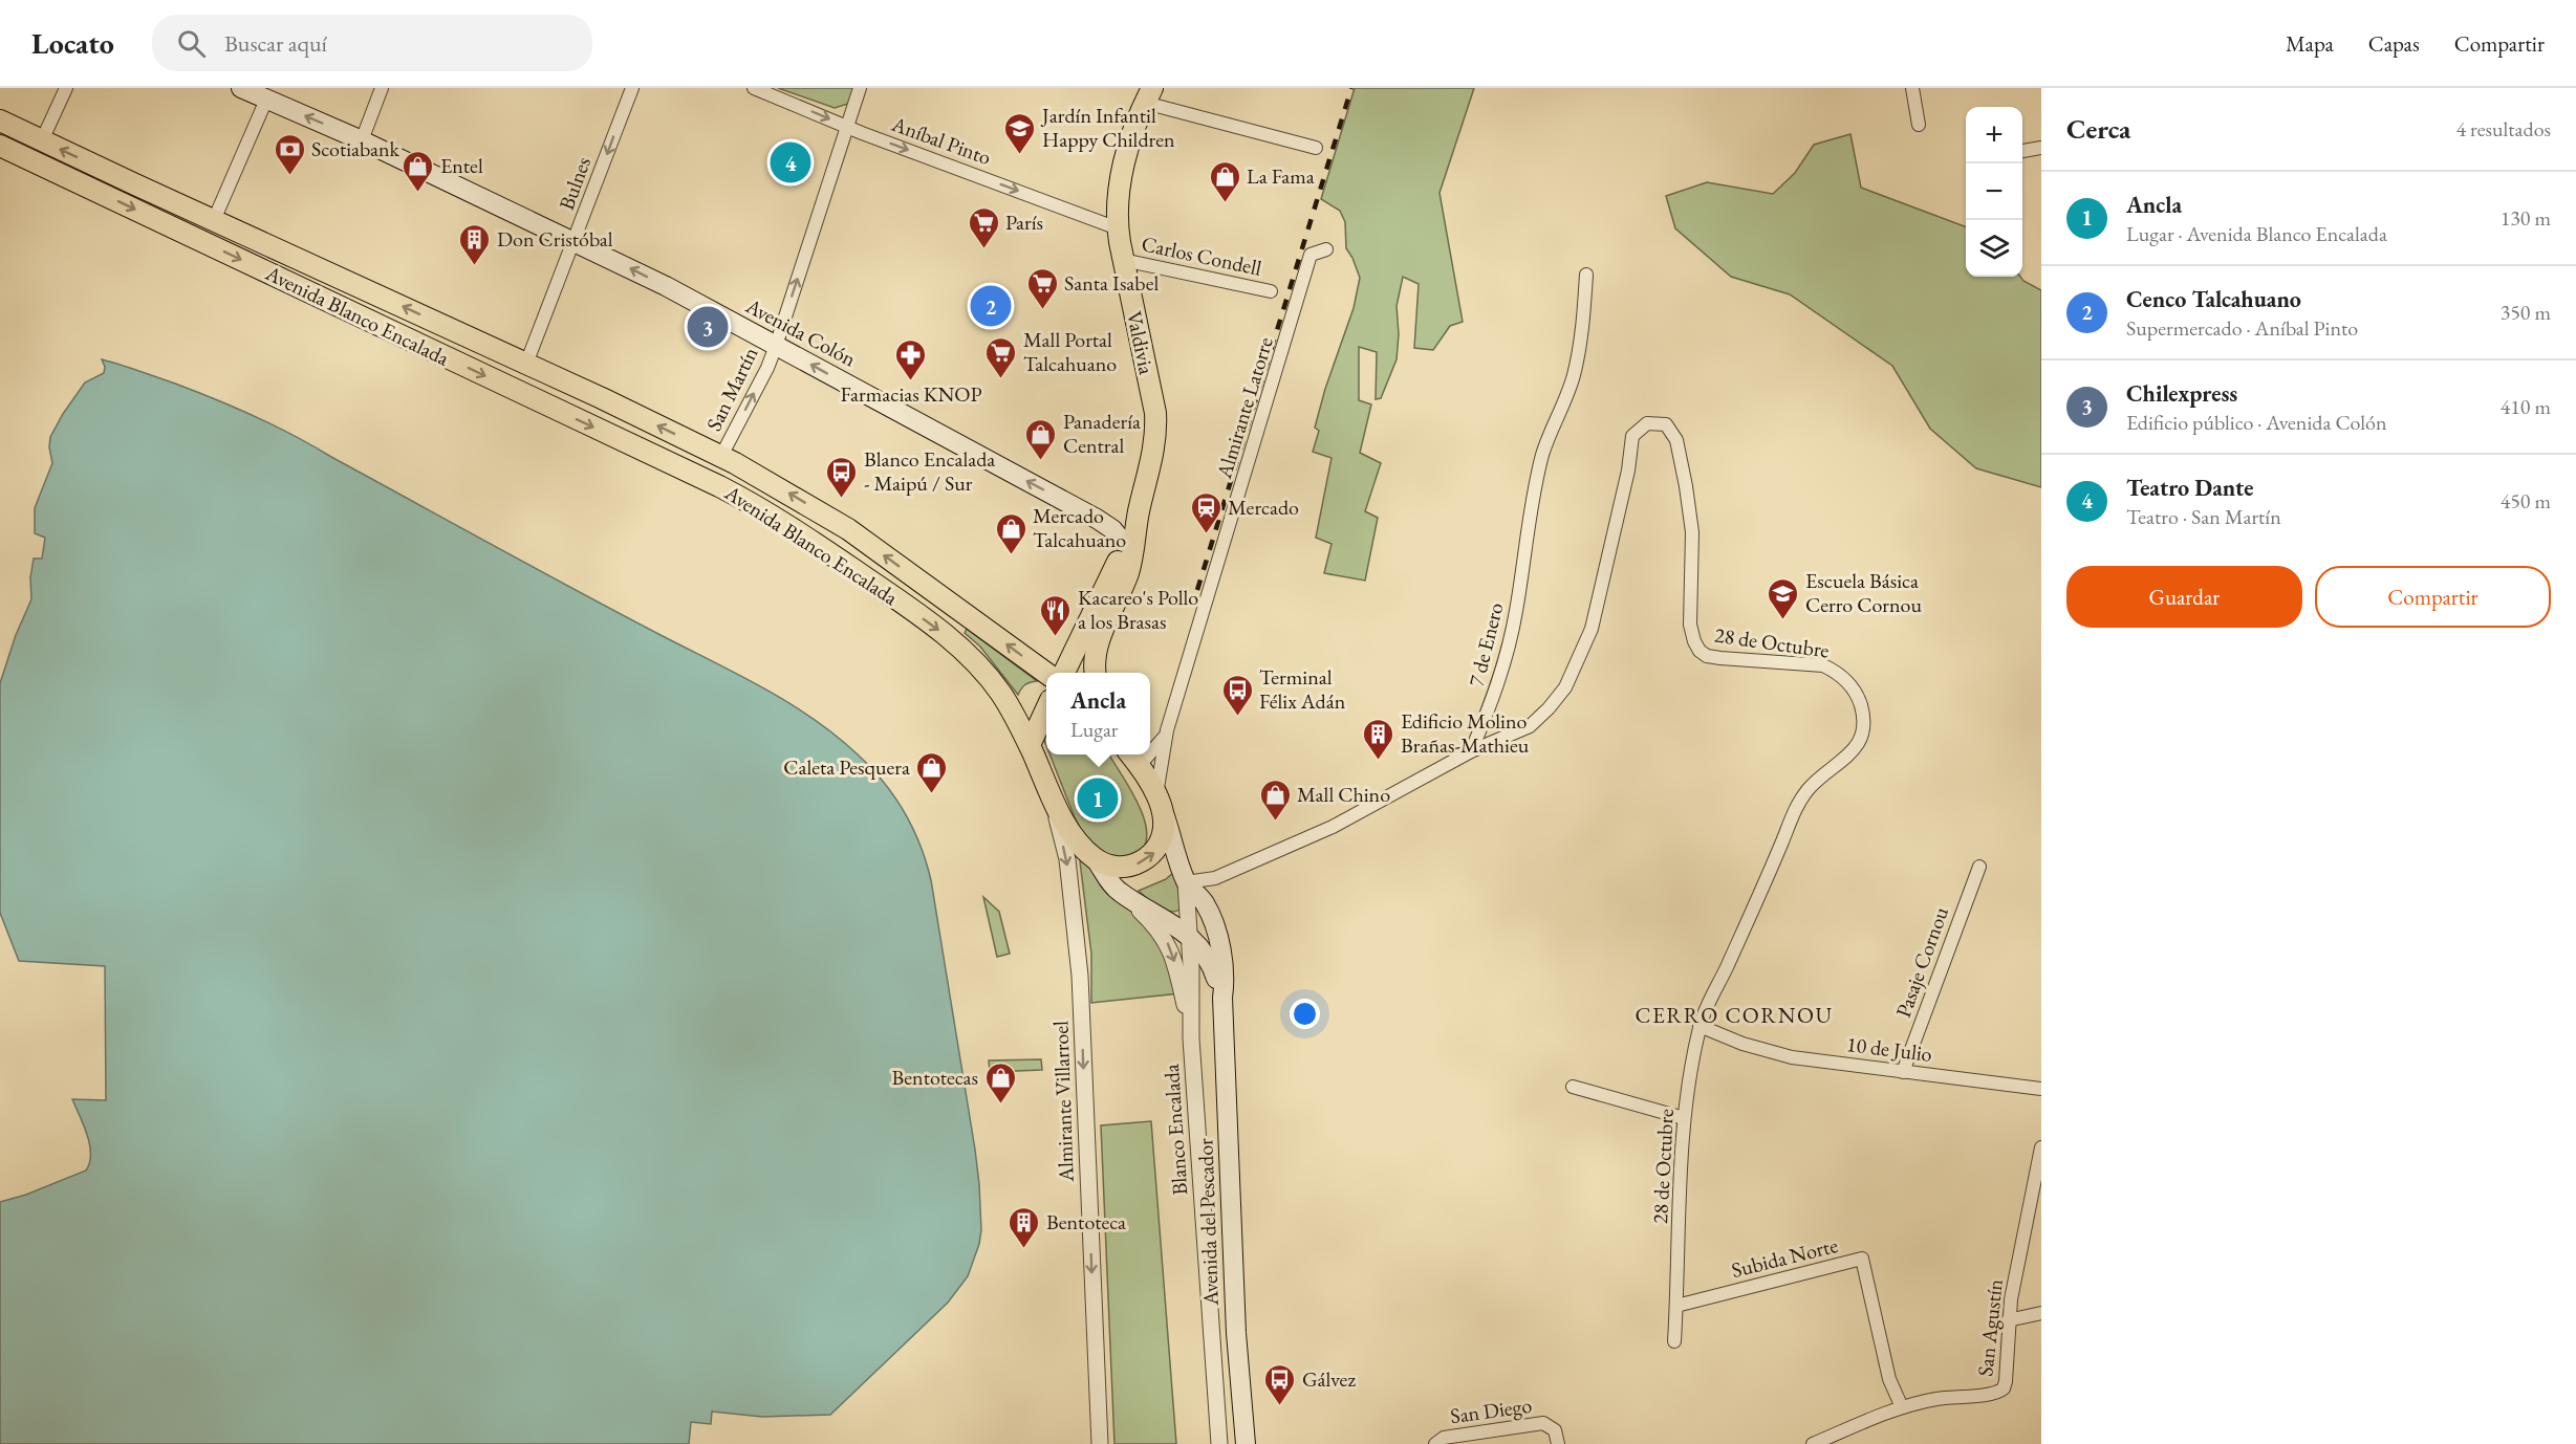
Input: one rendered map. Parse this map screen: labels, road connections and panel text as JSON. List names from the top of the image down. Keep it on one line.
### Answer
{"streets":{"main road":["Avenida Blanco Encalada","Avenida Colón","Valdivia","Avenida del Pescador"],"street":["Aníbal Pinto","Bulnes","Carlos Condell","San Martín","Almirante Latorre","28 de Octubre","7 de Enero","Pasaje Cornou","10 de Julio","Almirante Villarroel","Blanco Encalada","Subida Norte","San Agustín","San Diego"]},"crossings":[["Aníbal Pinto","Valdivia"],["Aníbal Pinto","San Martín"],["Bulnes","Avenida Blanco Encalada"],["Bulnes","Avenida Colón"],["Carlos Condell","Valdivia"],["Avenida Blanco Encalada","San Martín"],["Avenida Blanco Encalada","Almirante Villarroel"],["Avenida Blanco Encalada","Avenida del Pescador"],["Avenida Colón","Valdivia"],["Avenida Colón","San Martín"],["28 de Octubre","7 de Enero"],["28 de Octubre","10 de Julio"],["28 de Octubre","Subida Norte"],["Pasaje Cornou","10 de Julio"],["Subida Norte","San Agustín"]],"one_way":["Aníbal Pinto","Bulnes","Avenida Colón","San Martín","Almirante Villarroel"],"districts":["CERRO CORNOU"],"places":{"school or university":["Jardín Infantil Happy Children","Escuela Básica Cerro Cornou"],"bank":["Scotiabank"],"shop":["Entel","La Fama","Panadería Central","Mercado Talcahuano","Caleta Pesquera","Mall Chino","Bentotecas"],"supermarket":["París","Santa Isabel","Mall Portal Talcahuano"],"building":["Don Cristóbal","Edificio Molino Brañas-Mathieu","Bentoteca"],"pharmacy":["Farmacias KNOP"],"bus stop":["Blanco Encalada - Maipú / Sur","Terminal Félix Adán","Gálvez"],"station":["Mercado"],"restaurant":["Kacareo's Pollo a los Brasas"]},"page":{"header":"Locato","search":"Buscar aquí","nav":["Mapa","Capas","Compartir"],"heading":["Cerca","4 resultados"],"map_buttons":["+","−"],"pins":["4","2","3","1"],"list":[{"mark":"1","name":"Ancla","note":"Lugar · Avenida Blanco Encalada","value":"130 m"},{"mark":"2","name":"Cenco Talcahuano","note":"Supermercado · Aníbal Pinto","value":"350 m"},{"mark":"3","name":"Chilexpress","note":"Edificio público · Avenida Colón","value":"410 m"},{"mark":"4","name":"Teatro Dante","note":"Teatro · San Martín","value":"450 m"}],"buttons":["Guardar","Compartir"],"popup":["Ancla","Lugar"]}}
